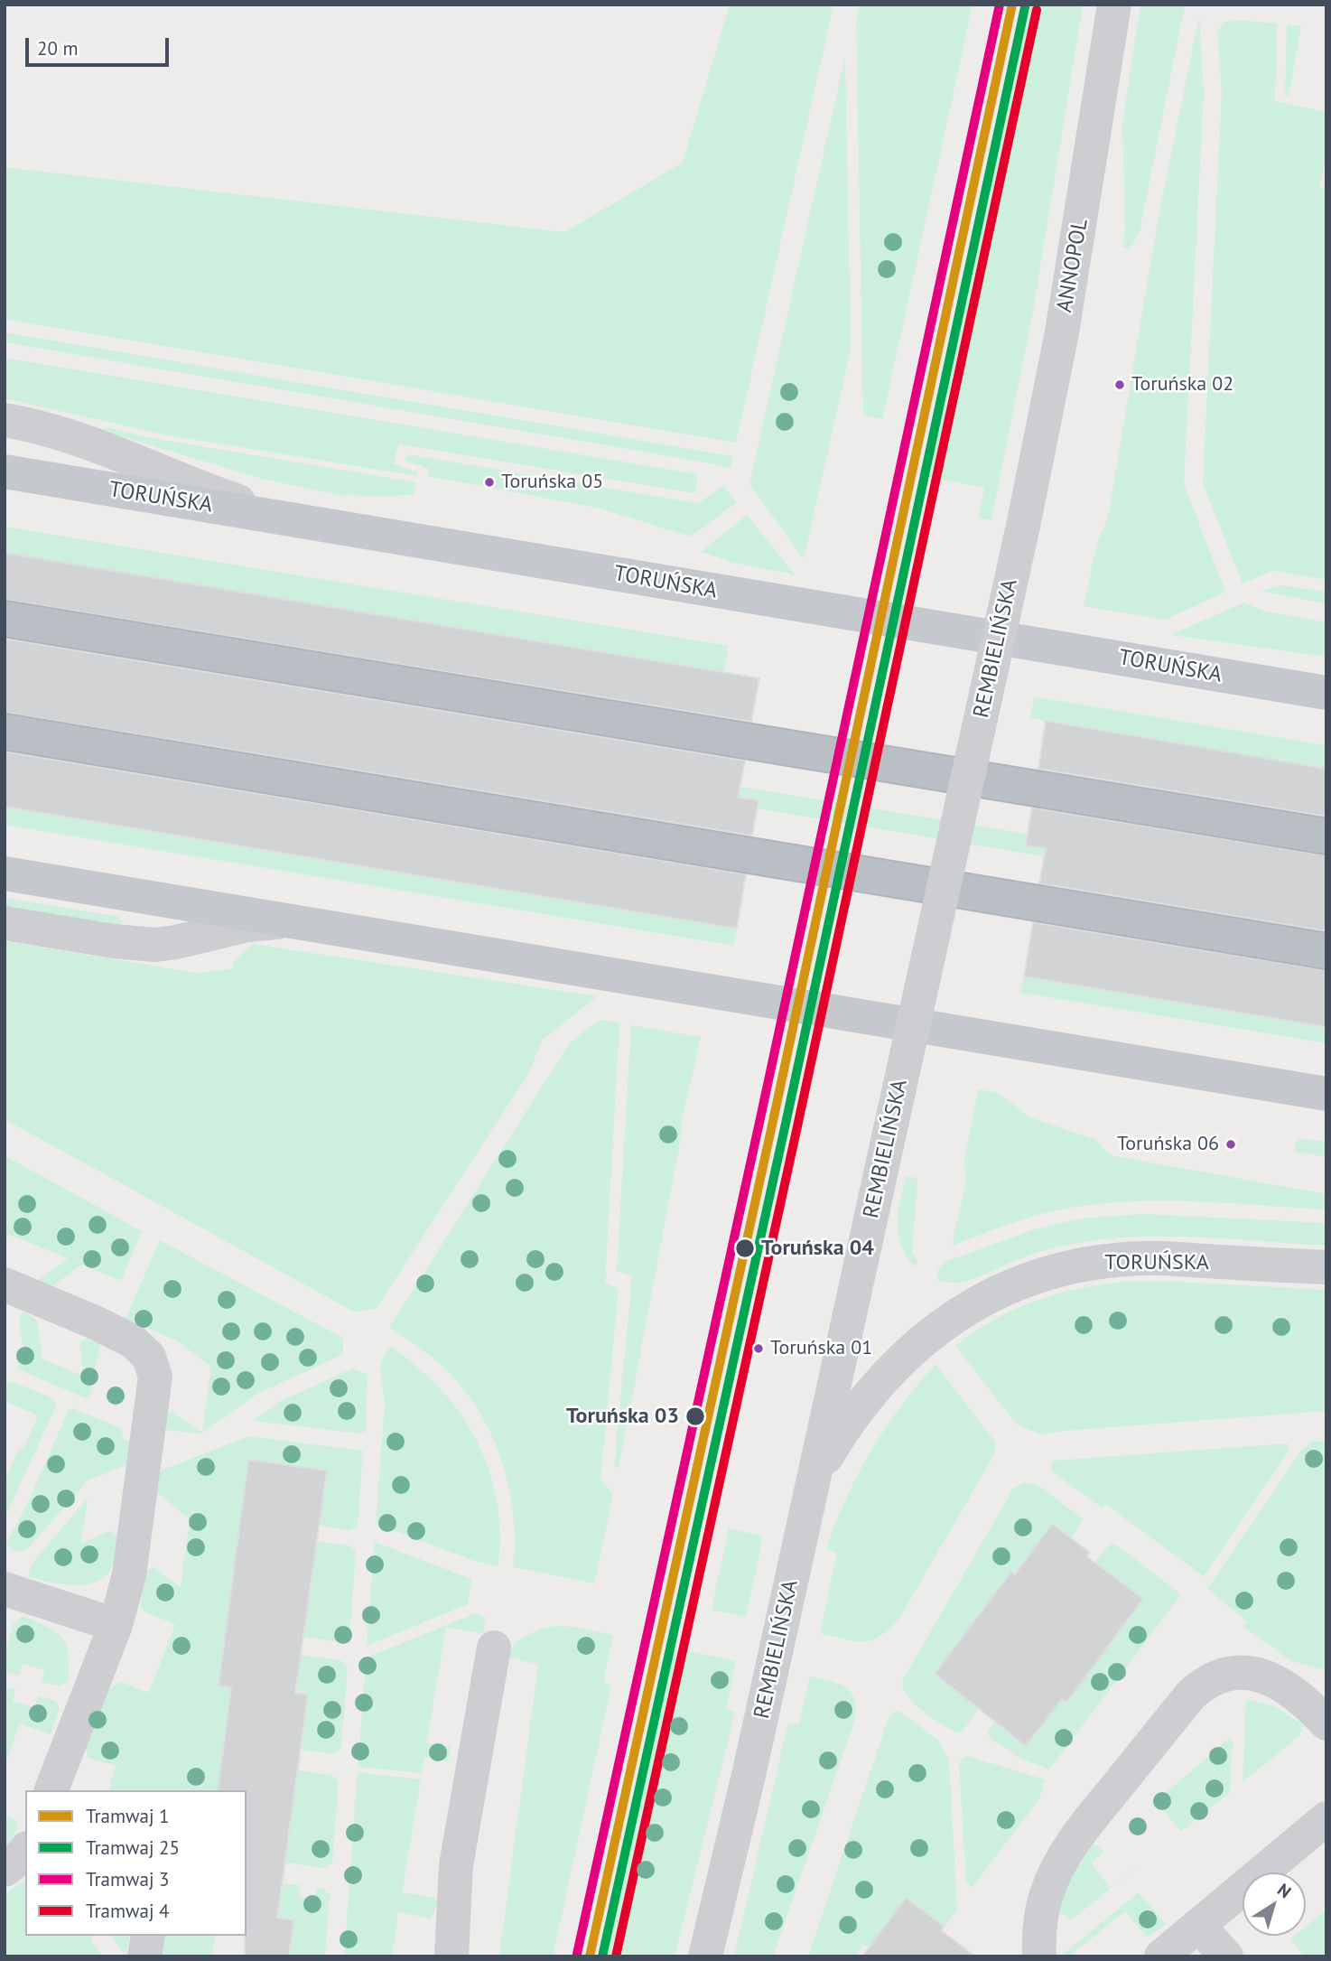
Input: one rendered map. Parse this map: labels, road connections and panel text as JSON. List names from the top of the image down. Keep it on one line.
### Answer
{"streets":{"main road":["TORUŃSKA"],"street":["ANNOPOL","REMBIELIŃSKA"]},"crossings":[["ANNOPOL","REMBIELIŃSKA"],["TORUŃSKA","REMBIELIŃSKA"]],"places":["Toruńska 02","Toruńska 05","Toruńska 06","Toruńska 04","Toruńska 01","Toruńska 03"],"lines":["tram line 1","tram line 3","tram line 25","tram line 4"],"legend":["Tramwaj 1","Tramwaj 25","Tramwaj 3","Tramwaj 4"],"scale_bar":"20 m","north":"top right"}
